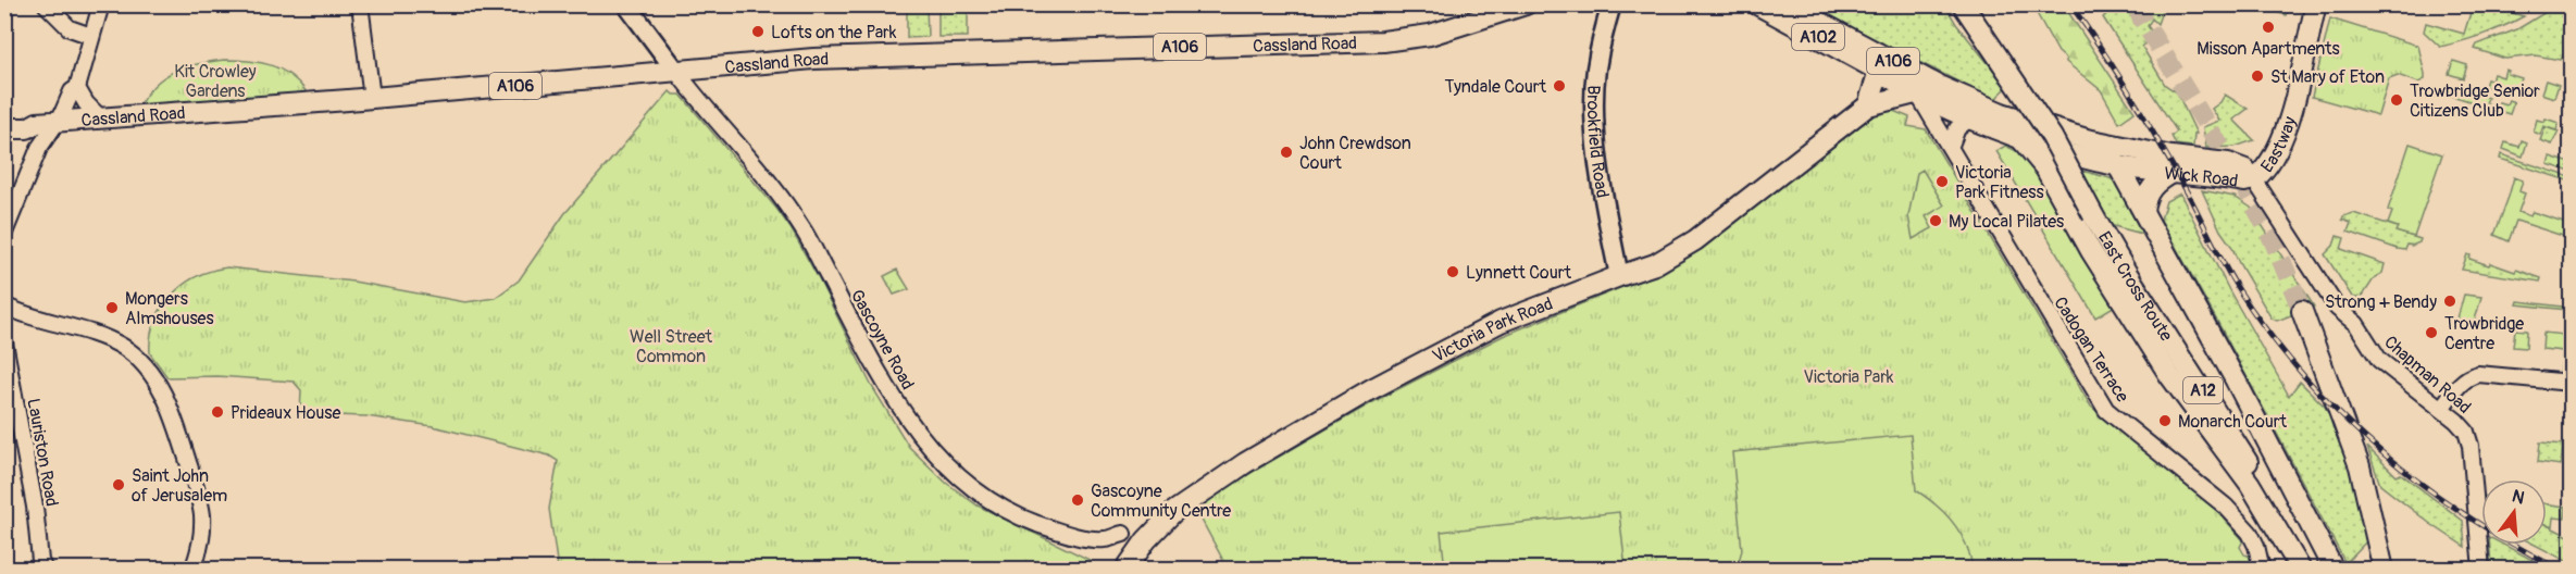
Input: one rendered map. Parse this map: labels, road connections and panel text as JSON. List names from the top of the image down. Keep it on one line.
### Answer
{"streets":{"main road":["A102","Cassland Road","A106","Brookfield Road","Eastway","Wick Road","East Cross Route","Victoria Park Road","A12"],"street":["Gascoyne Road","Cadogan Terrace","Chapman Road","Lauriston Road"]},"crossings":[["Cassland Road","Gascoyne Road"],["A106","Wick Road"],["A106","Victoria Park Road"],["A106","A12"],["Brookfield Road","Victoria Park Road"],["Eastway","Wick Road"],["Eastway","Chapman Road"],["Wick Road","Victoria Park Road"],["Wick Road","Cadogan Terrace"],["Wick Road","A12"],["Victoria Park Road","Cadogan Terrace"]],"parks":["Kit Crowley Gardens","Well Street Common","Victoria Park"],"places":["Misson Apartments","Lofts on the Park","St Mary of Eton","Tyndale Court","Trowbridge Senior Citizens Club","John Crewdson Court","Victoria Park Fitness","My Local Pilates","Lynnett Court","Strong + Bendy","Mongers Almshouses","Trowbridge Centre","Prideaux House","Monarch Court","Saint John of Jerusalem","Gascoyne Community Centre"],"north":"top"}
